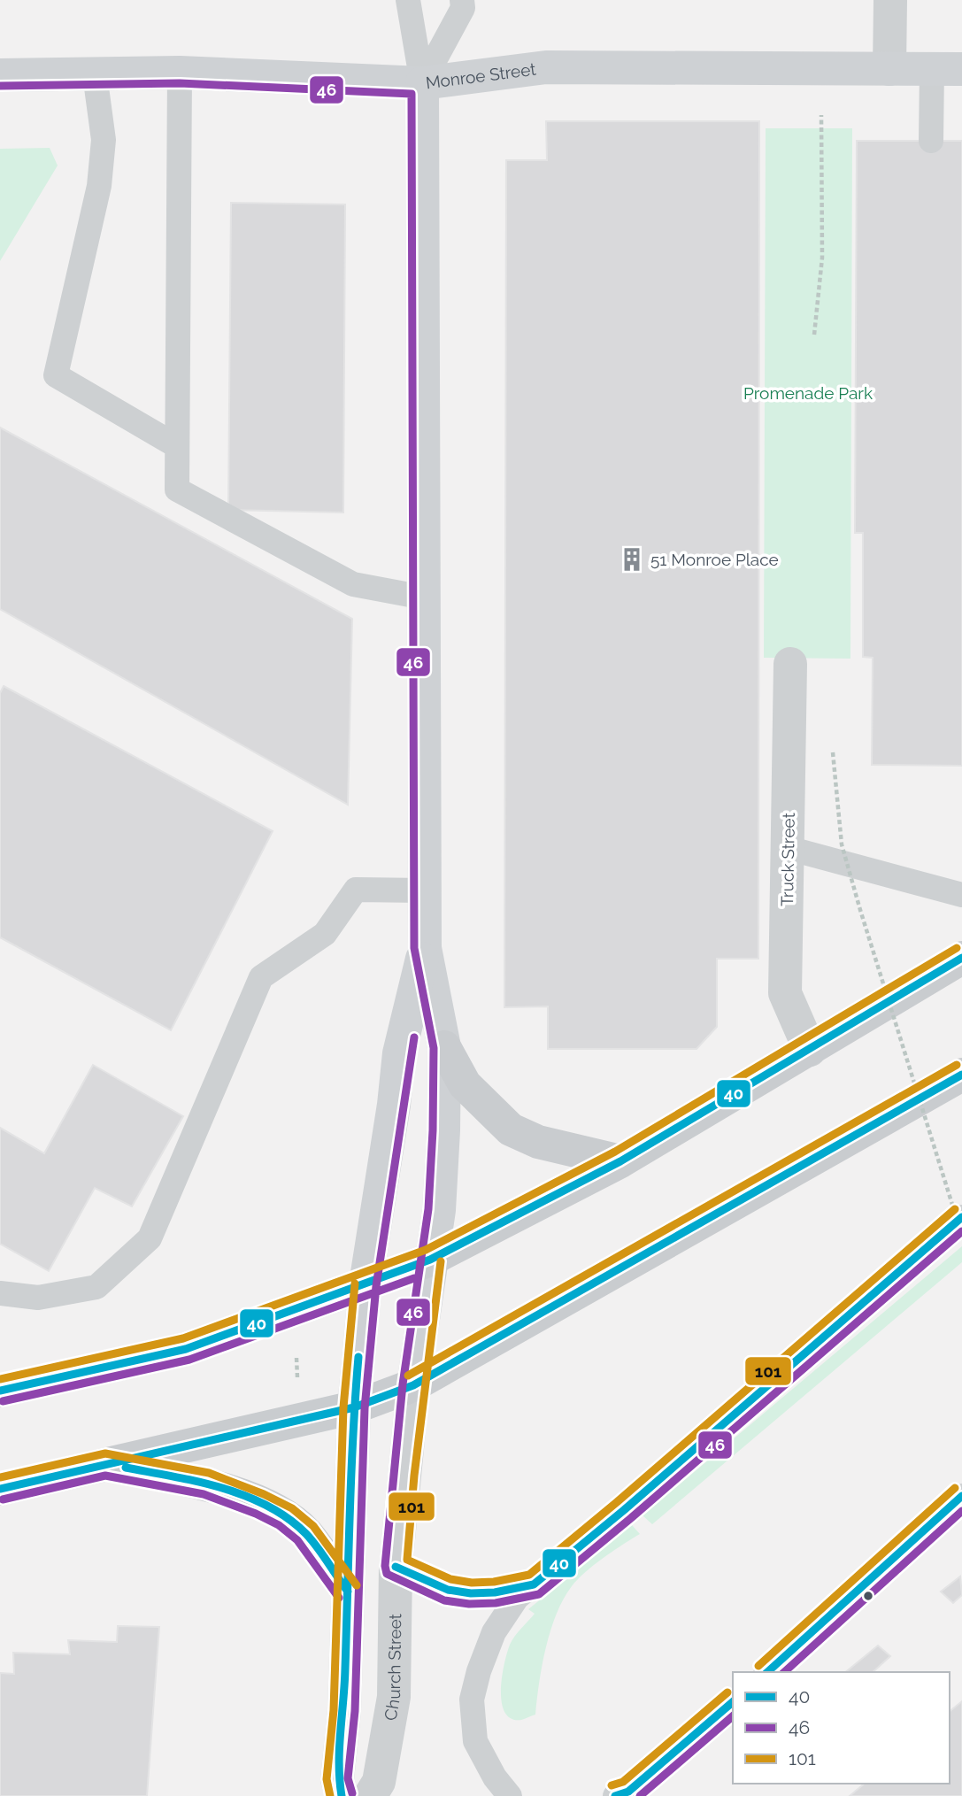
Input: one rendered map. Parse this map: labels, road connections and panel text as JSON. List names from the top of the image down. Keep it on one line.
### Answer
{"streets":{"street":["Monroe Street","Truck Street","Church Street"]},"parks":["Promenade Park"],"places":{"building":["51 Monroe Place"]},"lines":["transit line 46","transit line 101","transit line 40"],"legend":["40","46","101"]}
